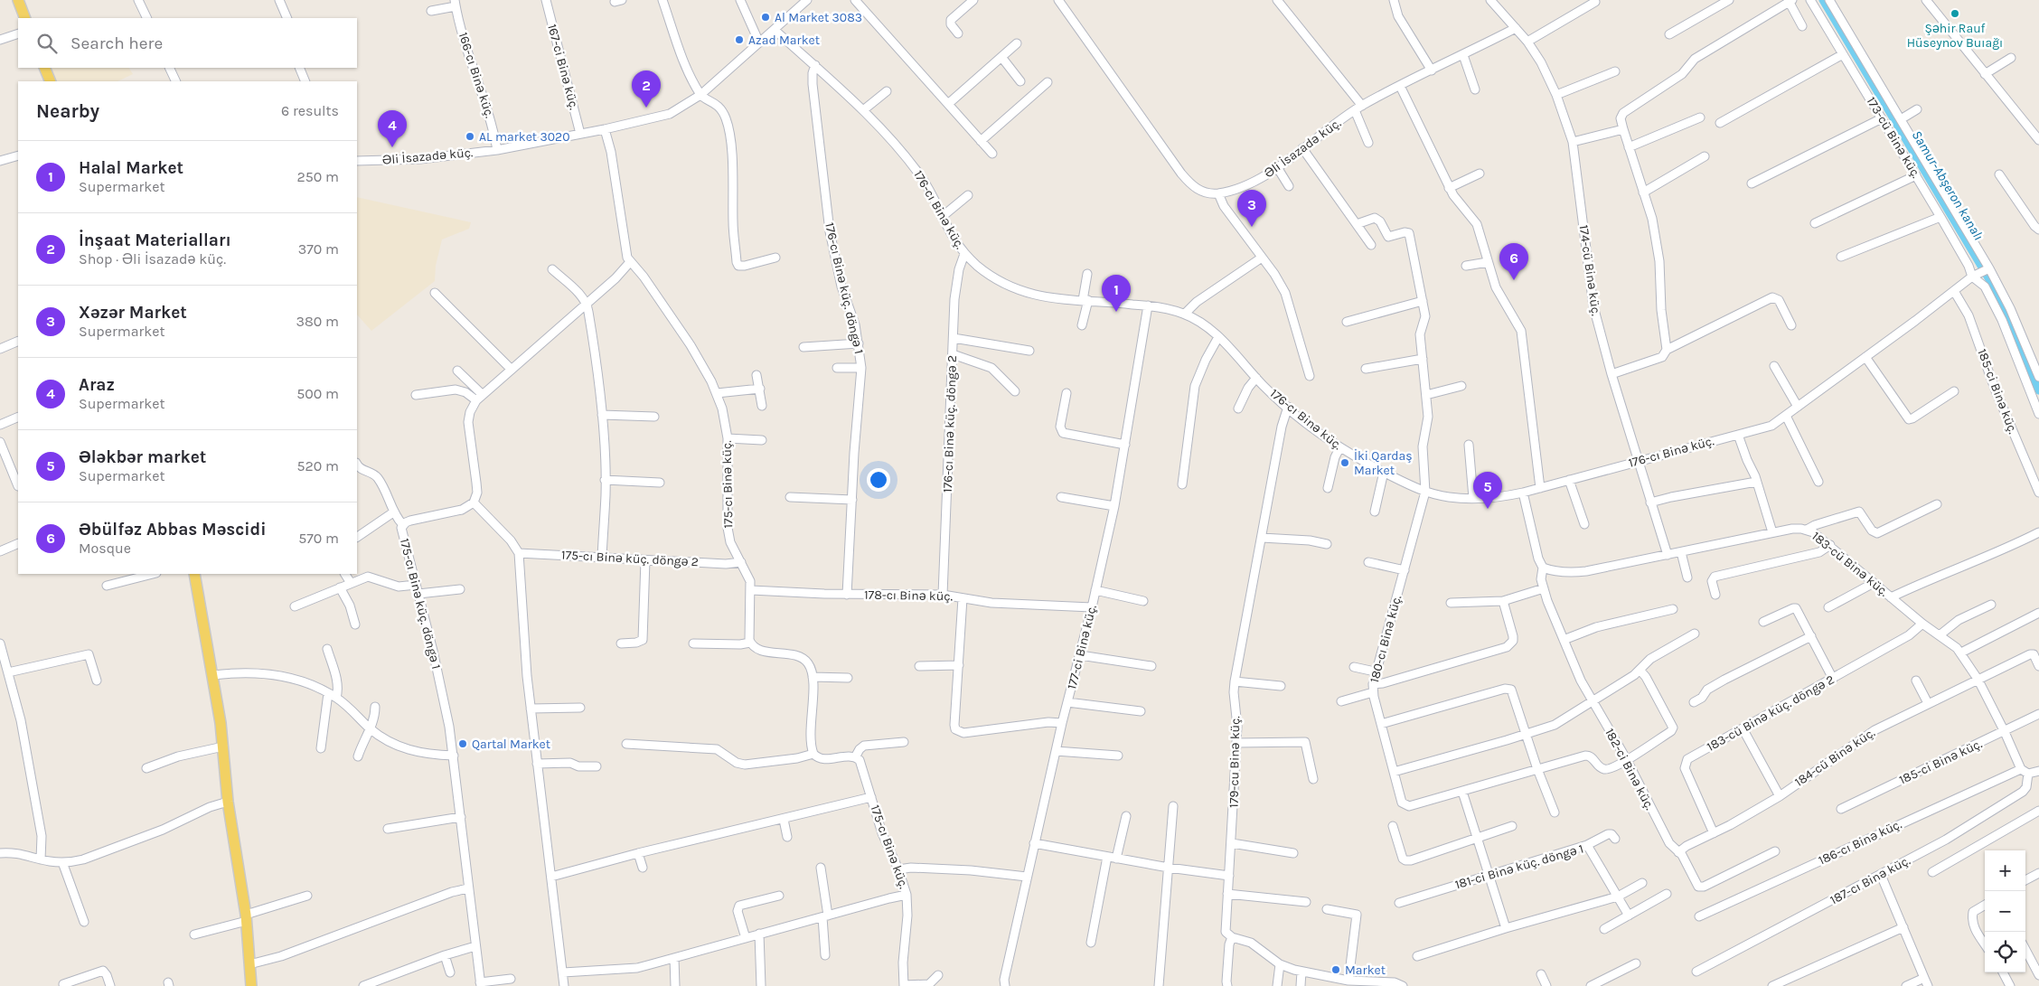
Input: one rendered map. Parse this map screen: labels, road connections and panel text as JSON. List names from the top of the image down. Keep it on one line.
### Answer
{"streets":{"street":["167-ci Binə küç.","166-cı Binə küç.","173-cü Binə küç.","Əli İsazadə küç.","176-cı Binə küç.","174-cü Binə küç.","176-cı Binə küç. döngə 1","185-ci Binə küç.","176-cı Binə küç. döngə 2","175-cı Binə küç.","175-cı Binə küç. döngə 2","183-cü Binə küç.","178-cı Binə küç.","175-cı Binə küç. döngə 1","180-cı Binə küç.","177-ci Binə küç.","183-cü Binə küç. döngə 2","184-cü Binə küç.","179-cu Binə küç.","182-ci Binə küç.","186-cı Binə küç.","181-ci Binə küç. döngə 1","187-cı Binə küç."]},"crossings":[["167-ci Binə küç.","Əli İsazadə küç."],["166-cı Binə küç.","Əli İsazadə küç."],["173-cü Binə küç.","176-cı Binə küç."],["Əli İsazadə küç.","176-cı Binə küç."],["Əli İsazadə küç.","174-cü Binə küç."],["Əli İsazadə küç.","175-cı Binə küç."],["176-cı Binə küç.","174-cü Binə küç."],["176-cı Binə küç.","176-cı Binə küç. döngə 1"],["176-cı Binə küç.","185-ci Binə küç."],["176-cı Binə küç.","176-cı Binə küç. döngə 2"],["176-cı Binə küç.","180-cı Binə küç."],["176-cı Binə küç.","177-ci Binə küç."],["176-cı Binə küç.","179-cu Binə küç."],["174-cü Binə küç.","183-cü Binə küç."],["176-cı Binə küç. döngə 1","178-cı Binə küç."],["185-ci Binə küç.","183-cü Binə küç."],["176-cı Binə küç. döngə 2","178-cı Binə küç."],["175-cı Binə küç.","175-cı Binə küç. döngə 2"],["175-cı Binə küç.","178-cı Binə küç."],["183-cü Binə küç.","183-cü Binə küç. döngə 2"],["183-cü Binə küç.","184-cü Binə küç."],["183-cü Binə küç.","182-ci Binə küç."],["183-cü Binə küç.","186-cı Binə küç."],["178-cı Binə küç.","177-ci Binə küç."],["180-cı Binə küç.","182-ci Binə küç."],["183-cü Binə küç. döngə 2","184-cü Binə küç."],["184-cü Binə küç.","182-ci Binə küç."]],"water":["Samur-Abşeron kanalı"],"places":["Şəhir Rauf Hüseynov Buıağı","Al Market 3083","Azad Market","AL market 3020","İki Qardaş Market","Qartal Market","Market"],"page":{"search":"Search here","pins":["2","4","3","6","1","5"],"heading":["Nearby","6 results"],"list":[{"mark":"1","name":"Halal Market","note":"Supermarket","value":"250 m"},{"mark":"2","name":"İnşaat Materialları","note":"Shop · Əli İsazadə küç.","value":"370 m"},{"mark":"3","name":"Xəzər Market","note":"Supermarket","value":"380 m"},{"mark":"4","name":"Araz","note":"Supermarket","value":"500 m"},{"mark":"5","name":"Ələkbər market","note":"Supermarket","value":"520 m"},{"mark":"6","name":"Əbülfəz Abbas Məscidi","note":"Mosque","value":"570 m"}],"map_buttons":["+","−"]}}
